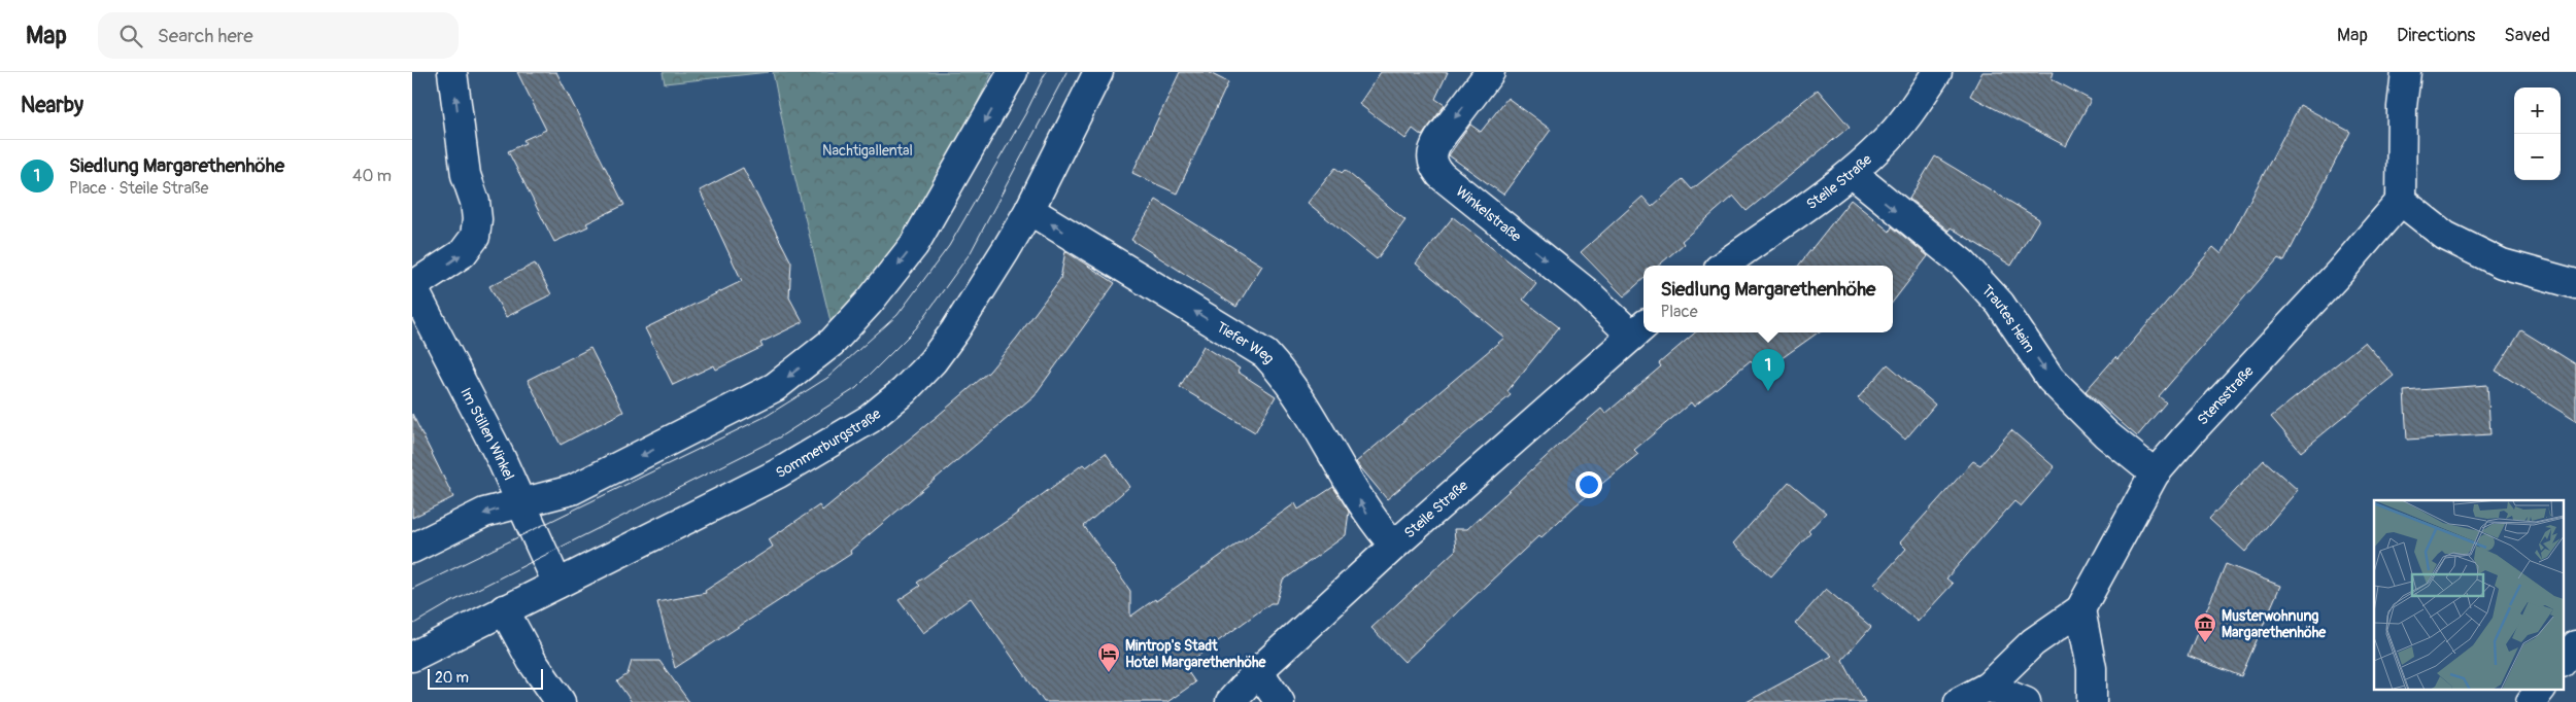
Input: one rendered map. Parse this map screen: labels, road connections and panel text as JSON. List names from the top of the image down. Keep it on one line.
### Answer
{"streets":{"street":["Steile Straße","Winkelstraße","Trautes Heim","Tiefer Weg","Stensstraße","Im Stillen Winkel","Sommerburgstraße"]},"crossings":[["Steile Straße","Winkelstraße"],["Steile Straße","Trautes Heim"],["Steile Straße","Tiefer Weg"],["Trautes Heim","Stensstraße"],["Tiefer Weg","Sommerburgstraße"],["Im Stillen Winkel","Sommerburgstraße"]],"one_way":["Trautes Heim","Tiefer Weg","Im Stillen Winkel"],"parks":["Nachtigallental"],"places":{"museum":["Musterwohnung Margarethenhöhe"],"hotel":["Mintrop's Stadt Hotel Margarethenhöhe"]},"scale_bar":"20 m","page":{"header":"Map","search":"Search here","nav":["Map","Directions","Saved"],"heading":"Nearby","map_buttons":["+","−"],"list":[{"mark":"1","name":"Siedlung Margarethenhöhe","note":"Place · Steile Straße","value":"40 m"}],"popup":["Siedlung Margarethenhöhe","Place"],"pins":"1","scale":"20 m"}}
